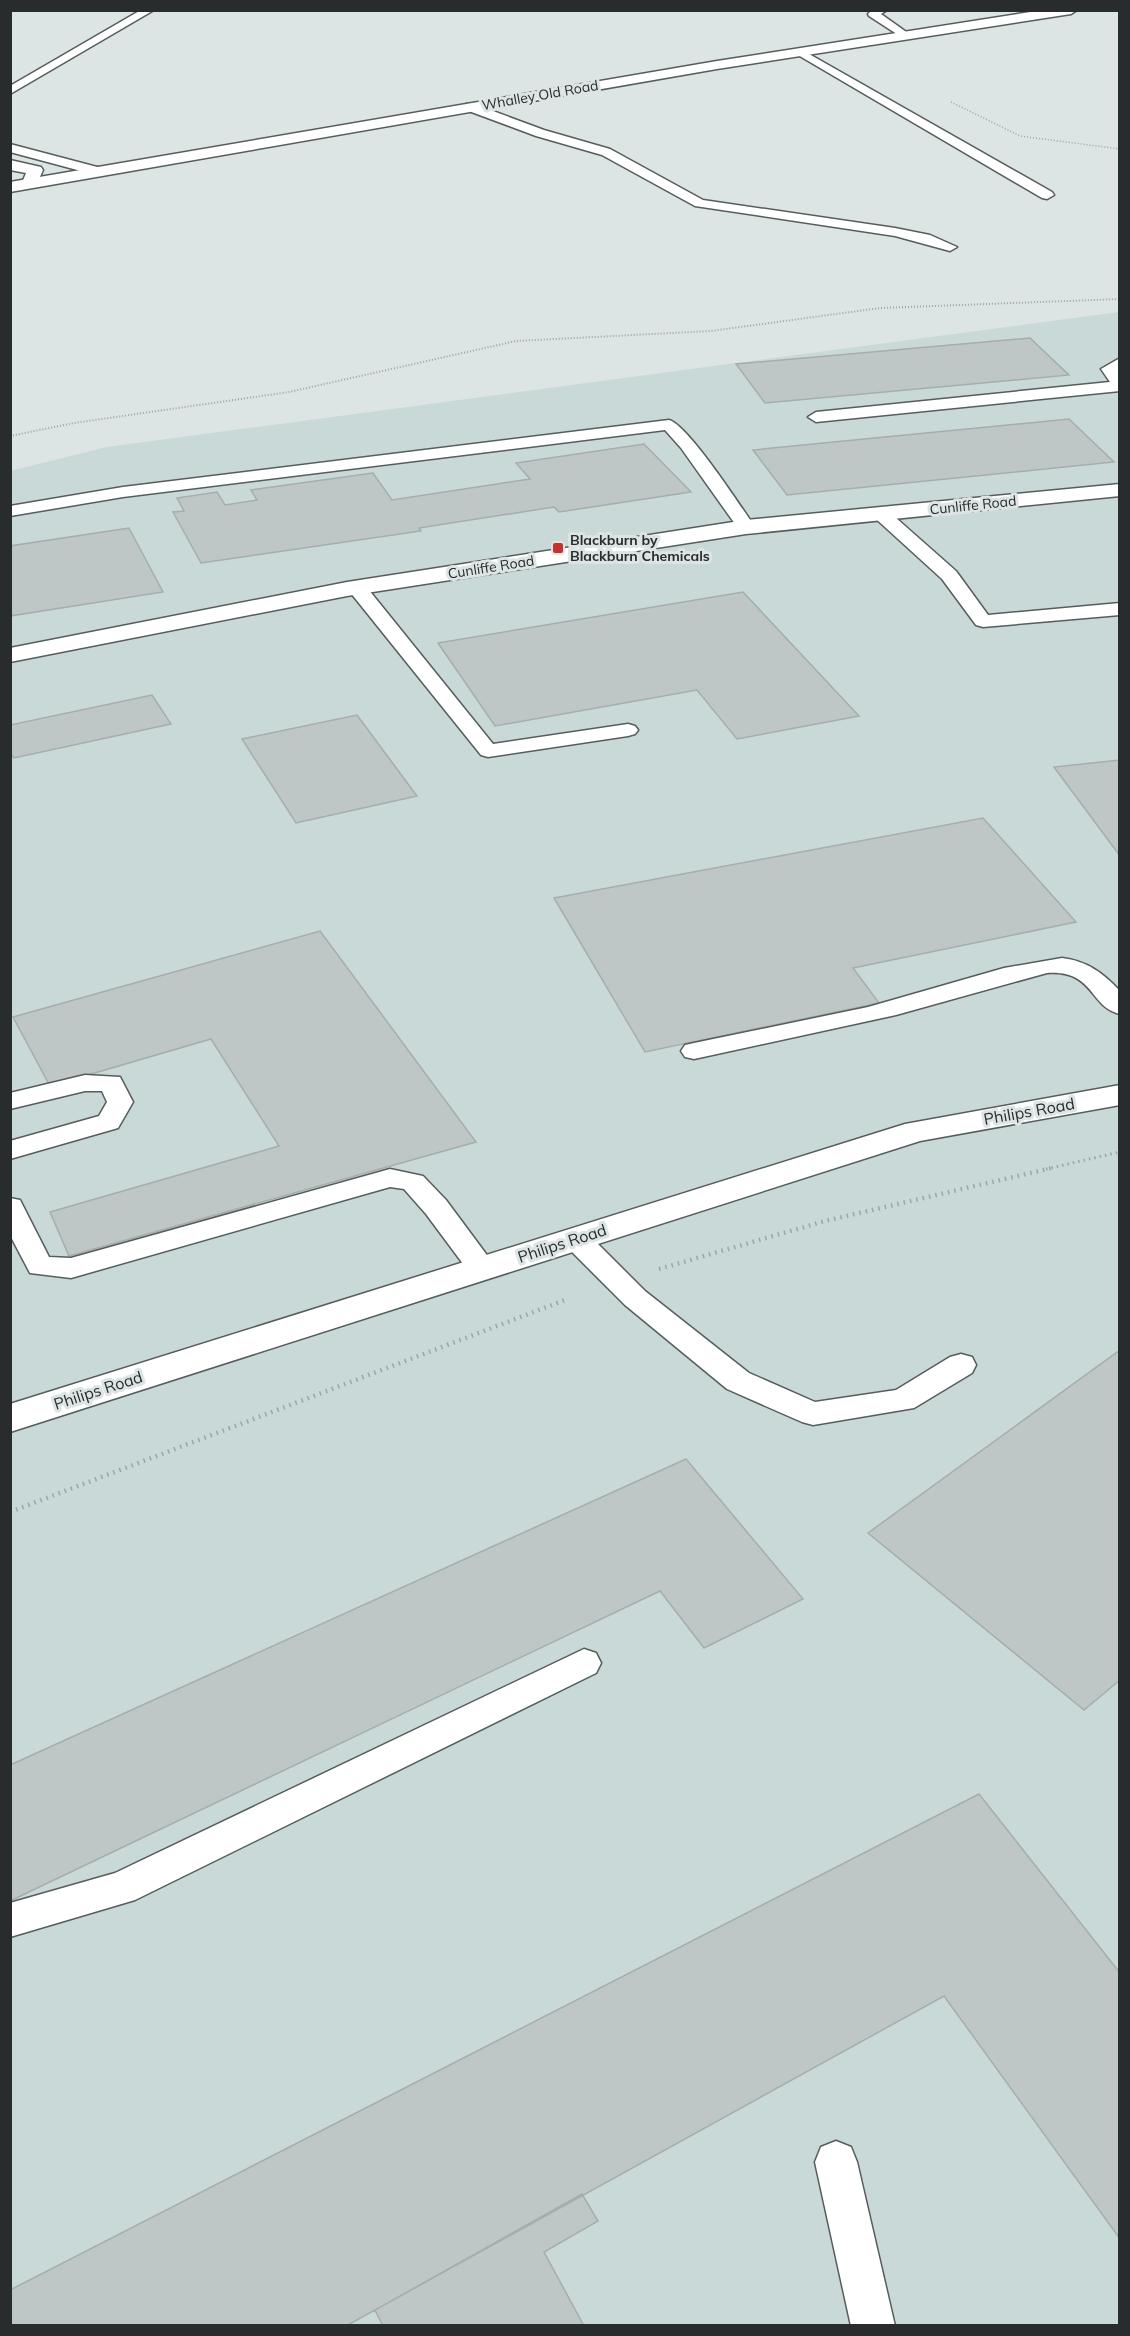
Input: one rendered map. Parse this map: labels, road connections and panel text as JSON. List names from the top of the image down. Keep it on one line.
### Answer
{"streets":{"street":["Whalley Old Road","Cunliffe Road","Philips Road"]},"places":{"transit":["Blackburn by Blackburn Chemicals"]}}
